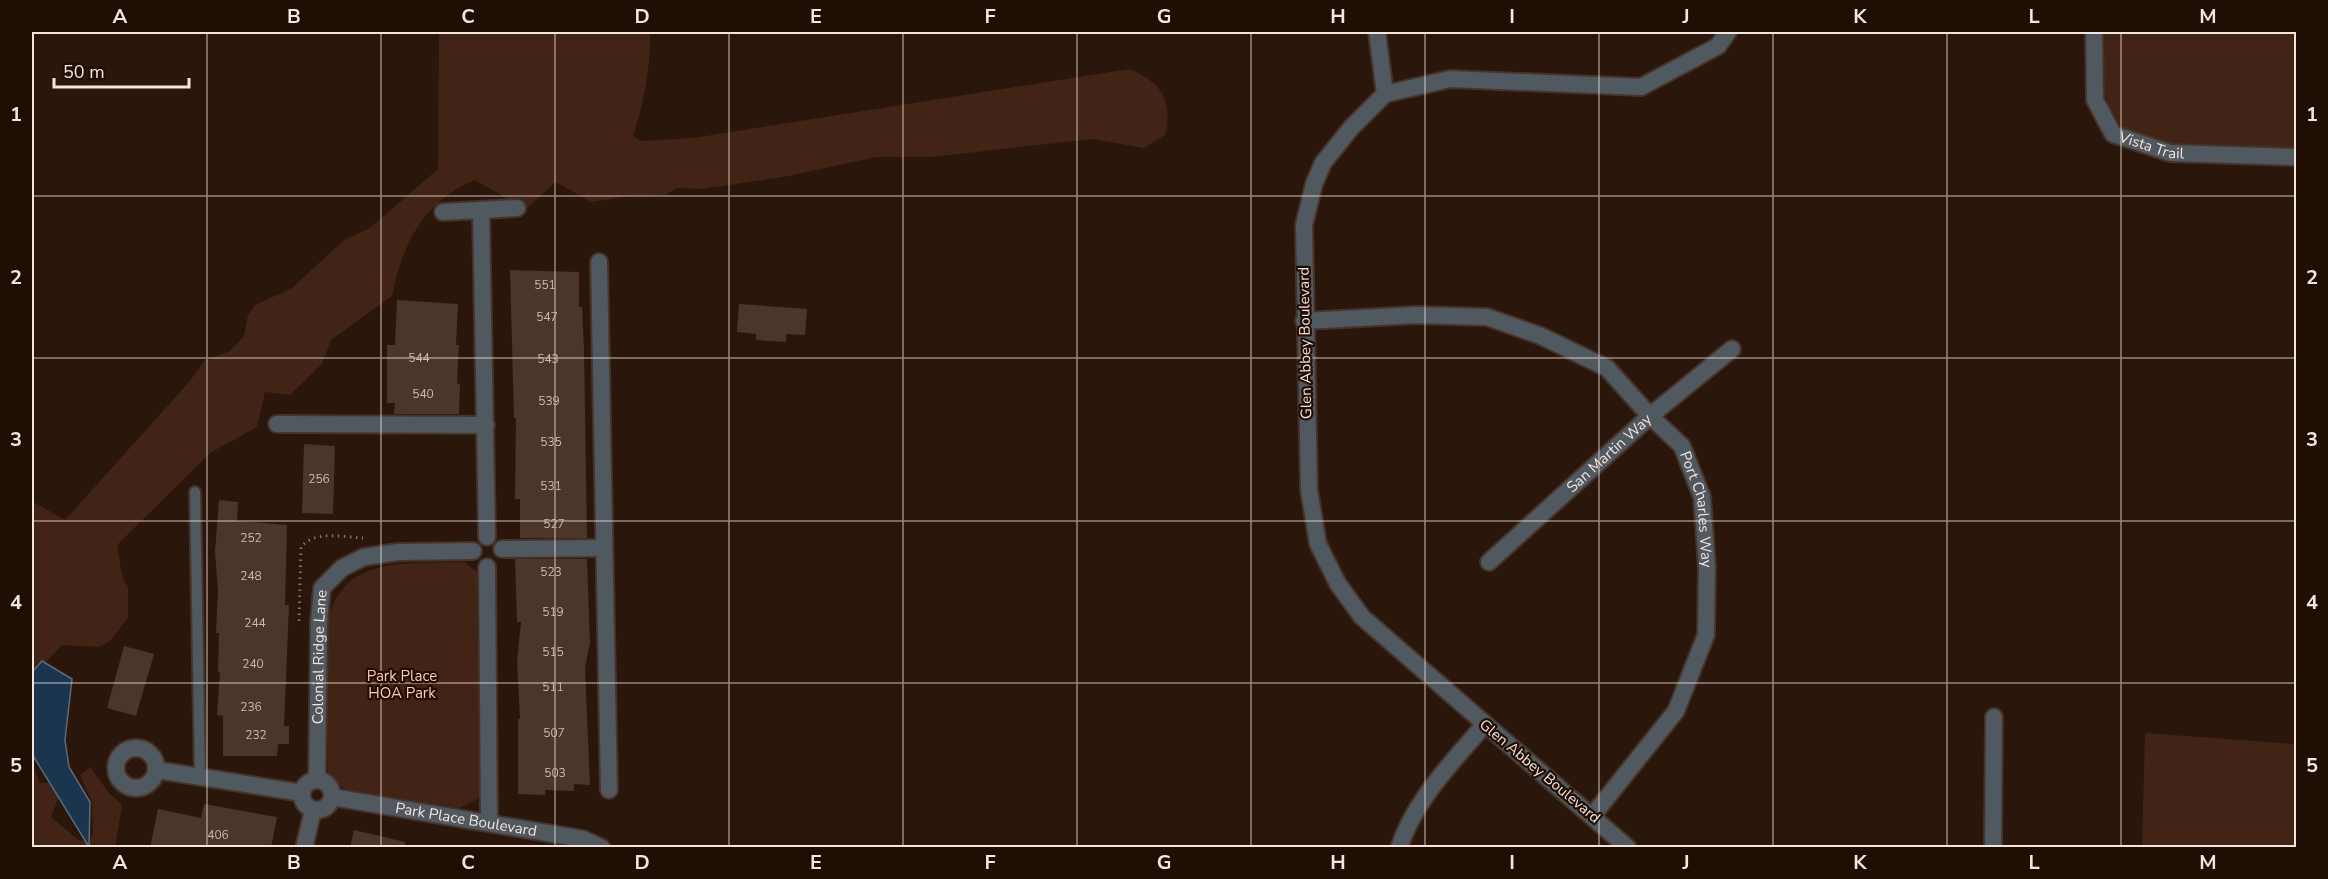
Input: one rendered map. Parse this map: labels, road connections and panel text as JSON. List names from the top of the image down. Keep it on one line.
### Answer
{"streets":{"street":["Vista Trail","Glen Abbey Boulevard","San Martin Way","Port Charles Way","Colonial Ridge Lane","Park Place Boulevard"]},"crossings":[["Glen Abbey Boulevard","Port Charles Way"],["San Martin Way","Port Charles Way"],["Colonial Ridge Lane","Park Place Boulevard"]],"parks":["Park Place HOA Park"],"house_numbers":["551","547","544","543","540","539","535","256","531","527","252","523","248","519","244","515","240","511","236","507","232","503","406"],"scale_bar":"50 m","grid":{"columns":["A","B","C","D","E","F","G","H","I","J","K","L","M"],"rows":["1","2","3","4","5"]}}
